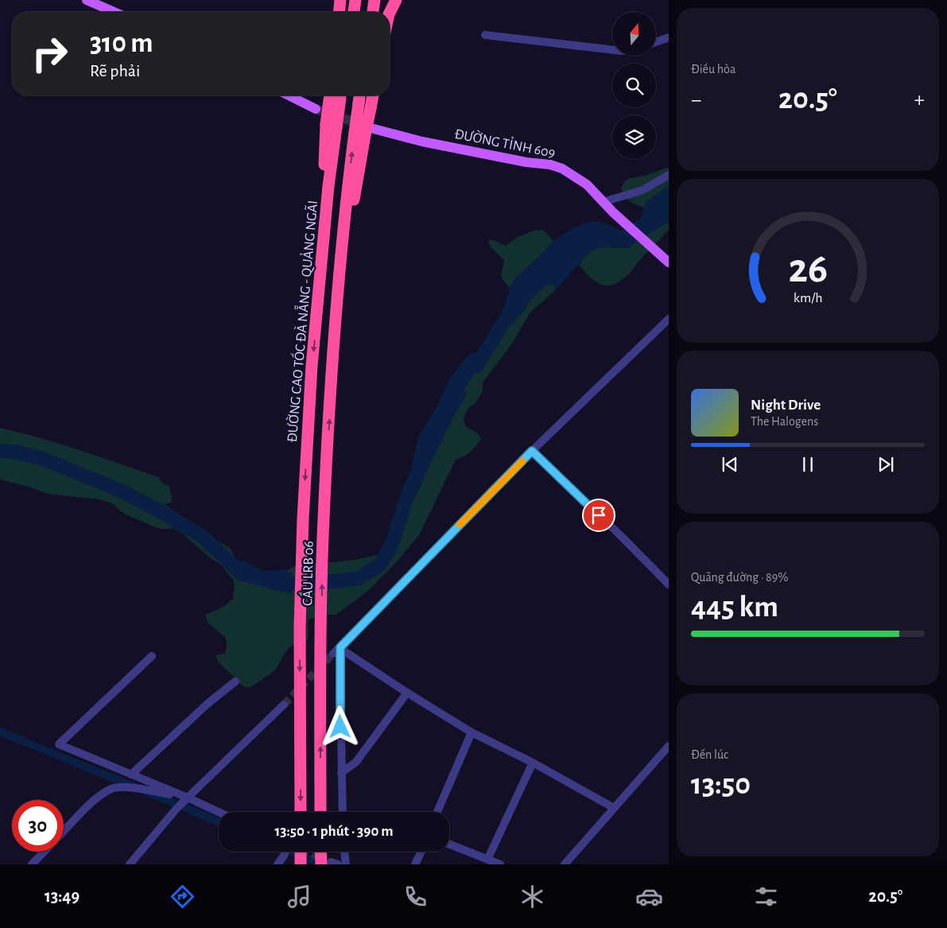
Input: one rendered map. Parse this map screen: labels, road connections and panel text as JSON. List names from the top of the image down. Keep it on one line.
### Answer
{"streets":{"highway":["ĐƯỜNG CAO TỐC ĐÀ NẴNG - QUẢNG NGÃI","CẦU LRB 06"],"main road":["ĐƯỜNG TỈNH 609"]},"crossings":[["ĐƯỜNG TỈNH 609","CẦU LRB 06"],["ĐƯỜNG CAO TỐC ĐÀ NẴNG - QUẢNG NGÃI","CẦU LRB 06"]],"one_way":["ĐƯỜNG CAO TỐC ĐÀ NẴNG - QUẢNG NGÃI"],"north":"top","page":{"tile":["Điều hòa",["Quãng đường · 89%","445 km"],["Đến lúc","13:50"]],"turn":["310 m","Rẽ phải"],"heat":["−","20.5°","+"],"song":["Night Drive","The Halogens"],"limit":"30","trip":"13:50 · 1 phút · 390 m","tabs":["13:49","20.5°"],"gauge":["26","km/h"]}}
